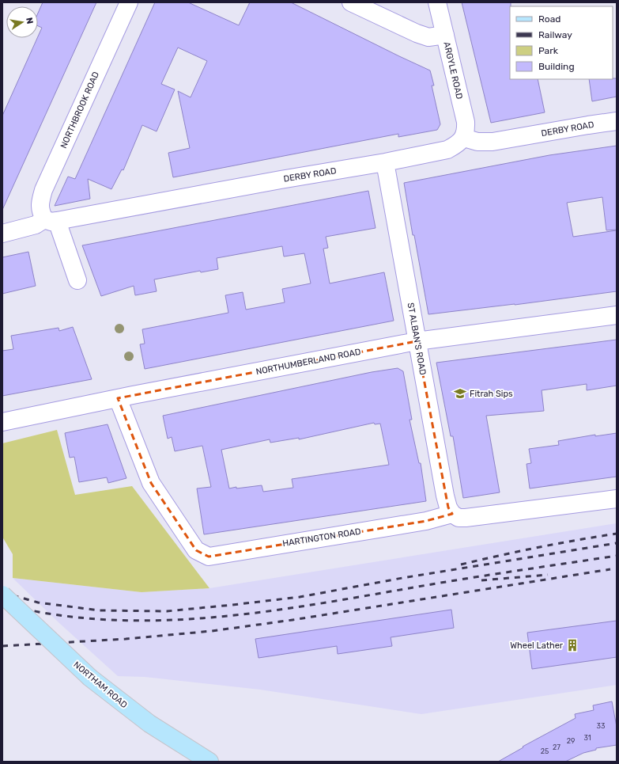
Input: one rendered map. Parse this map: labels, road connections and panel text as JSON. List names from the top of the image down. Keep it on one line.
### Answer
{"streets":{"main road":["NORTHAM ROAD"],"street":["ARGYLE ROAD","NORTHBROOK ROAD","DERBY ROAD","ST ALBAN'S ROAD","NORTHUMBERLAND ROAD","HARTINGTON ROAD"]},"crossings":[["ARGYLE ROAD","DERBY ROAD"],["NORTHBROOK ROAD","DERBY ROAD"],["DERBY ROAD","ST ALBAN'S ROAD"],["ST ALBAN'S ROAD","NORTHUMBERLAND ROAD"],["ST ALBAN'S ROAD","HARTINGTON ROAD"],["NORTHUMBERLAND ROAD","HARTINGTON ROAD"]],"places":{"school or university":["Fitrah Sips"],"building":["Wheel Lather"]},"house_numbers":["33","31","29","27","25"],"legend":["Road","Railway","Park","Building"],"north":"right"}
